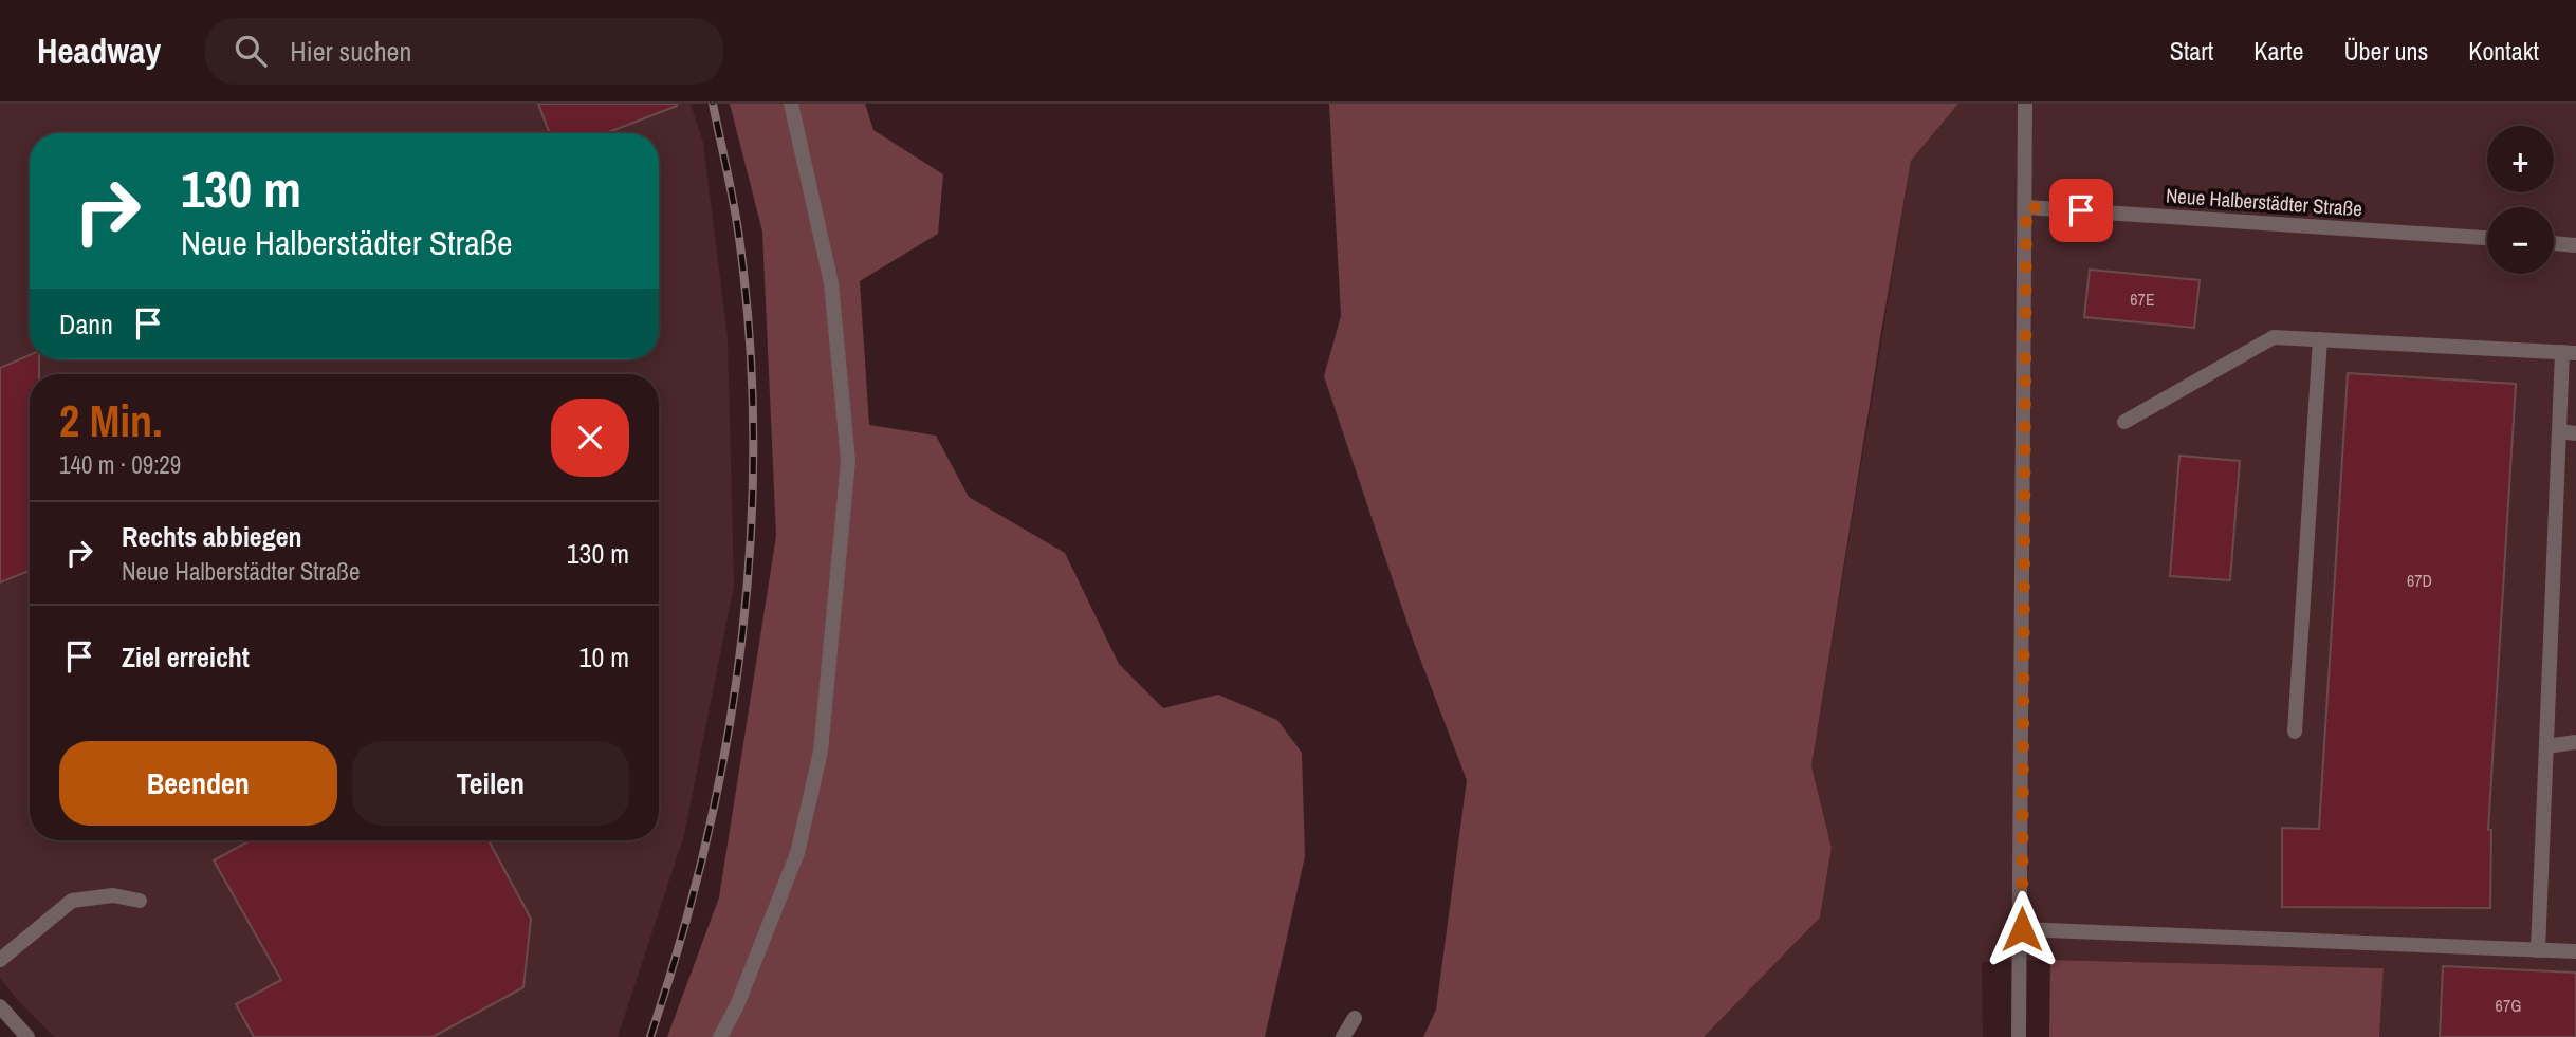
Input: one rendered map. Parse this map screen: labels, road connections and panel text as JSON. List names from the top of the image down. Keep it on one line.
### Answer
{"streets":{"street":["Neue Halberstädter Straße"]},"house_numbers":["67E","67D","67G"],"page":{"header":"Headway","search":"Hier suchen","nav":["Start","Karte","Über uns","Kontakt"],"map_buttons":["+","−"],"turn":["130 m","Neue Halberstädter Straße"],"then":"Dann","heading":["2 Min.","140 m · 09:29"],"list":[{"name":"Rechts abbiegen","note":"Neue Halberstädter Straße","value":"130 m"},{"name":"Ziel erreicht","value":"10 m"}],"buttons":["Beenden","Teilen"]}}
